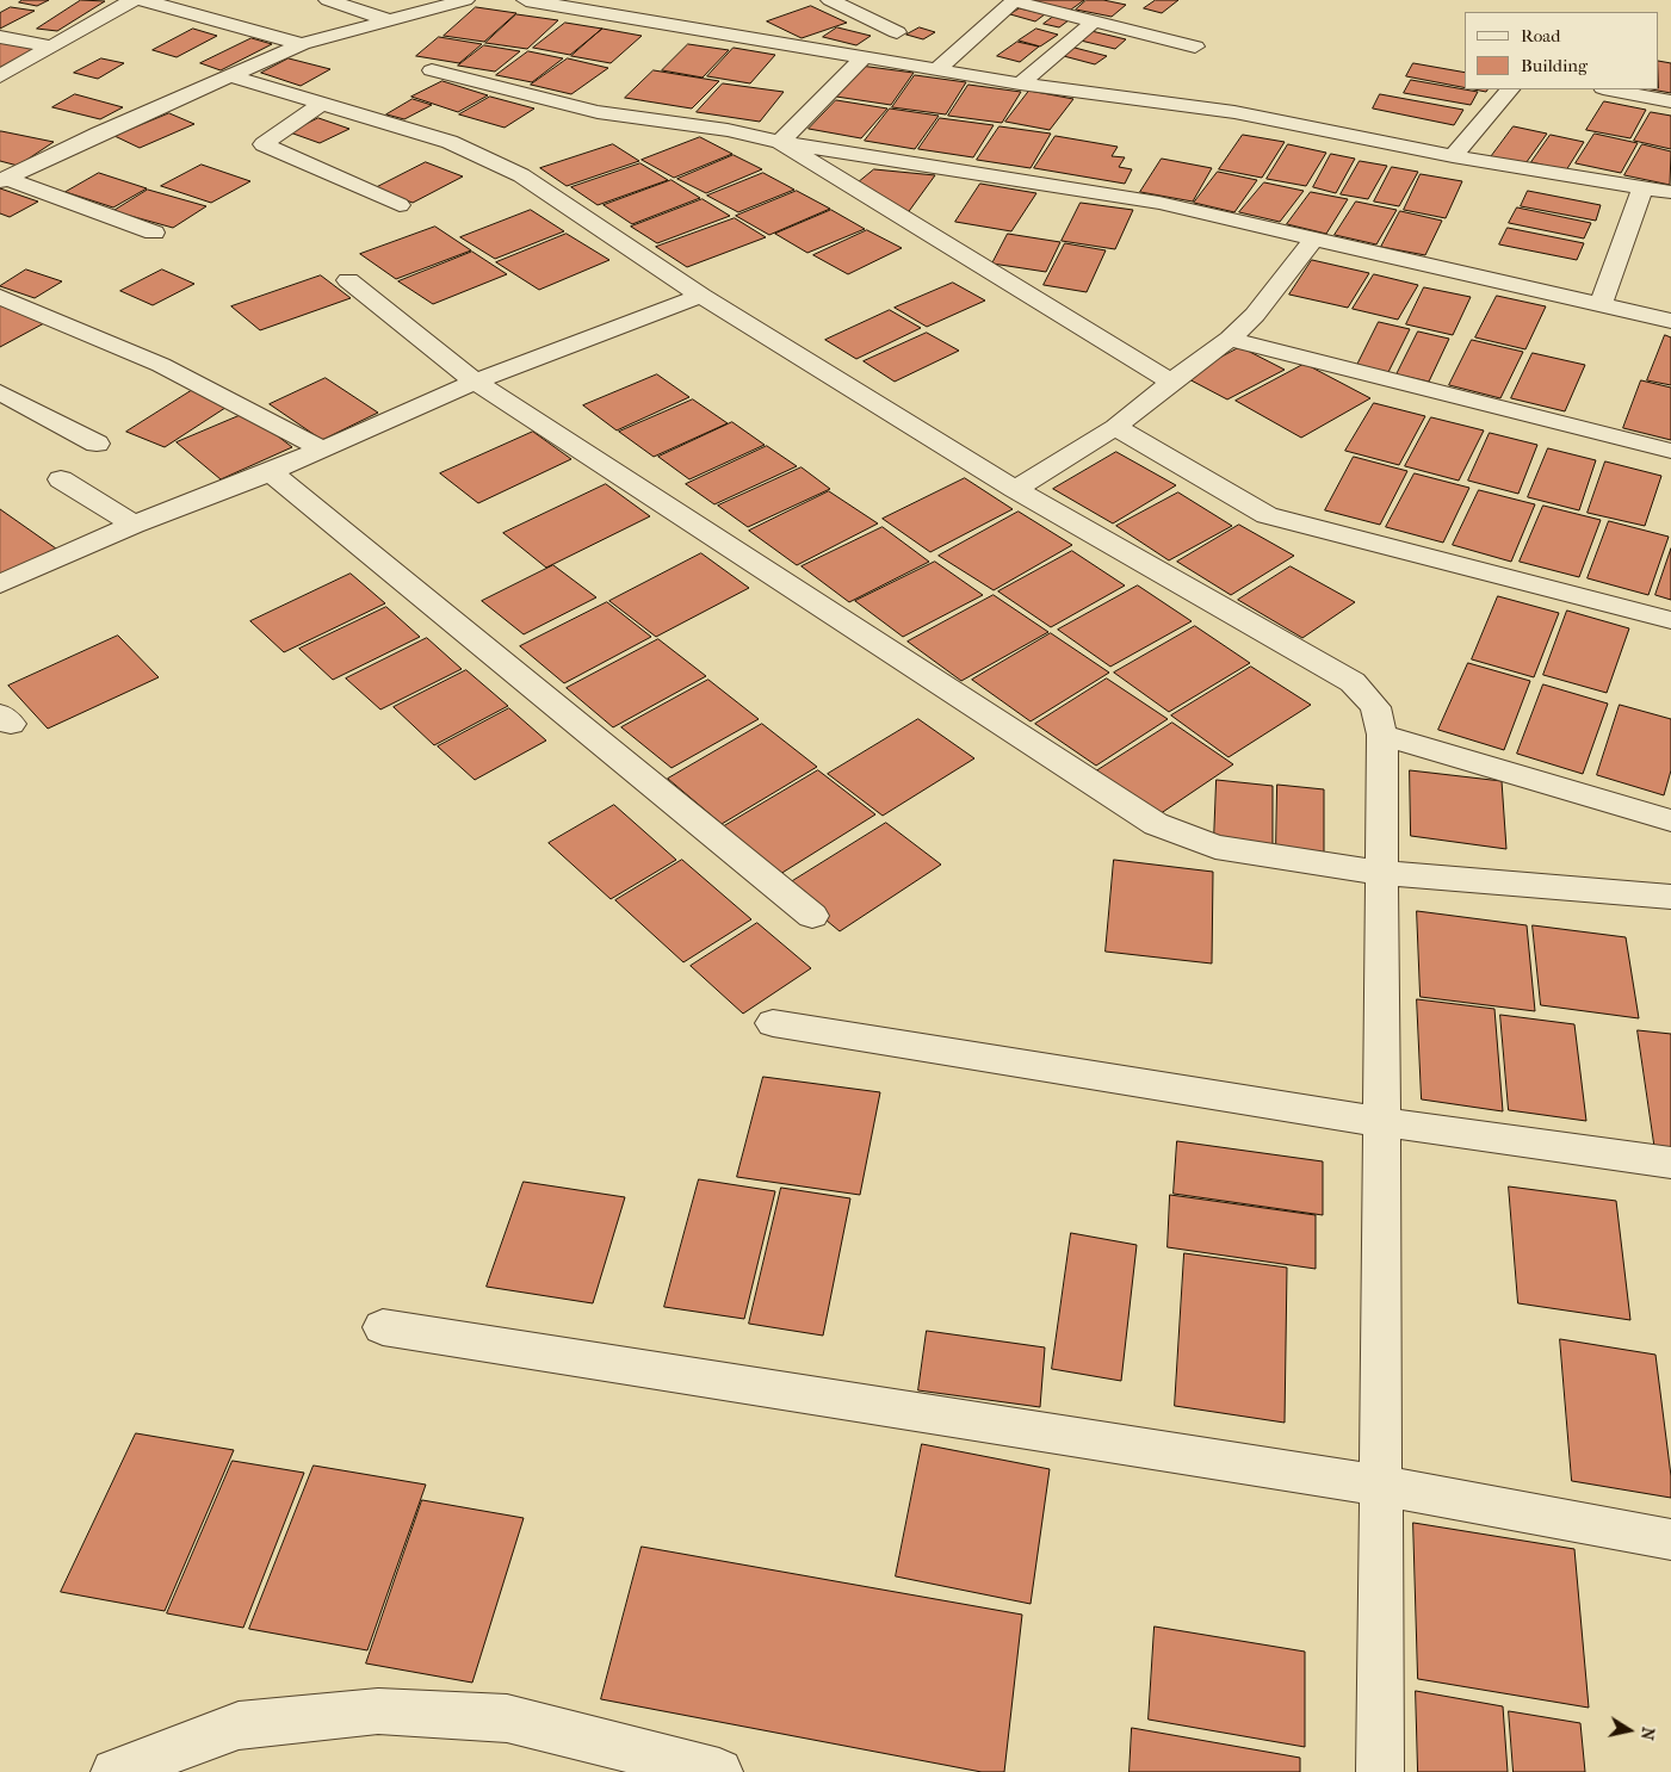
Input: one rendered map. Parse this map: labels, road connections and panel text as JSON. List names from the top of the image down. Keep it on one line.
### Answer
{"legend":["Road","Building"],"north":"right"}
